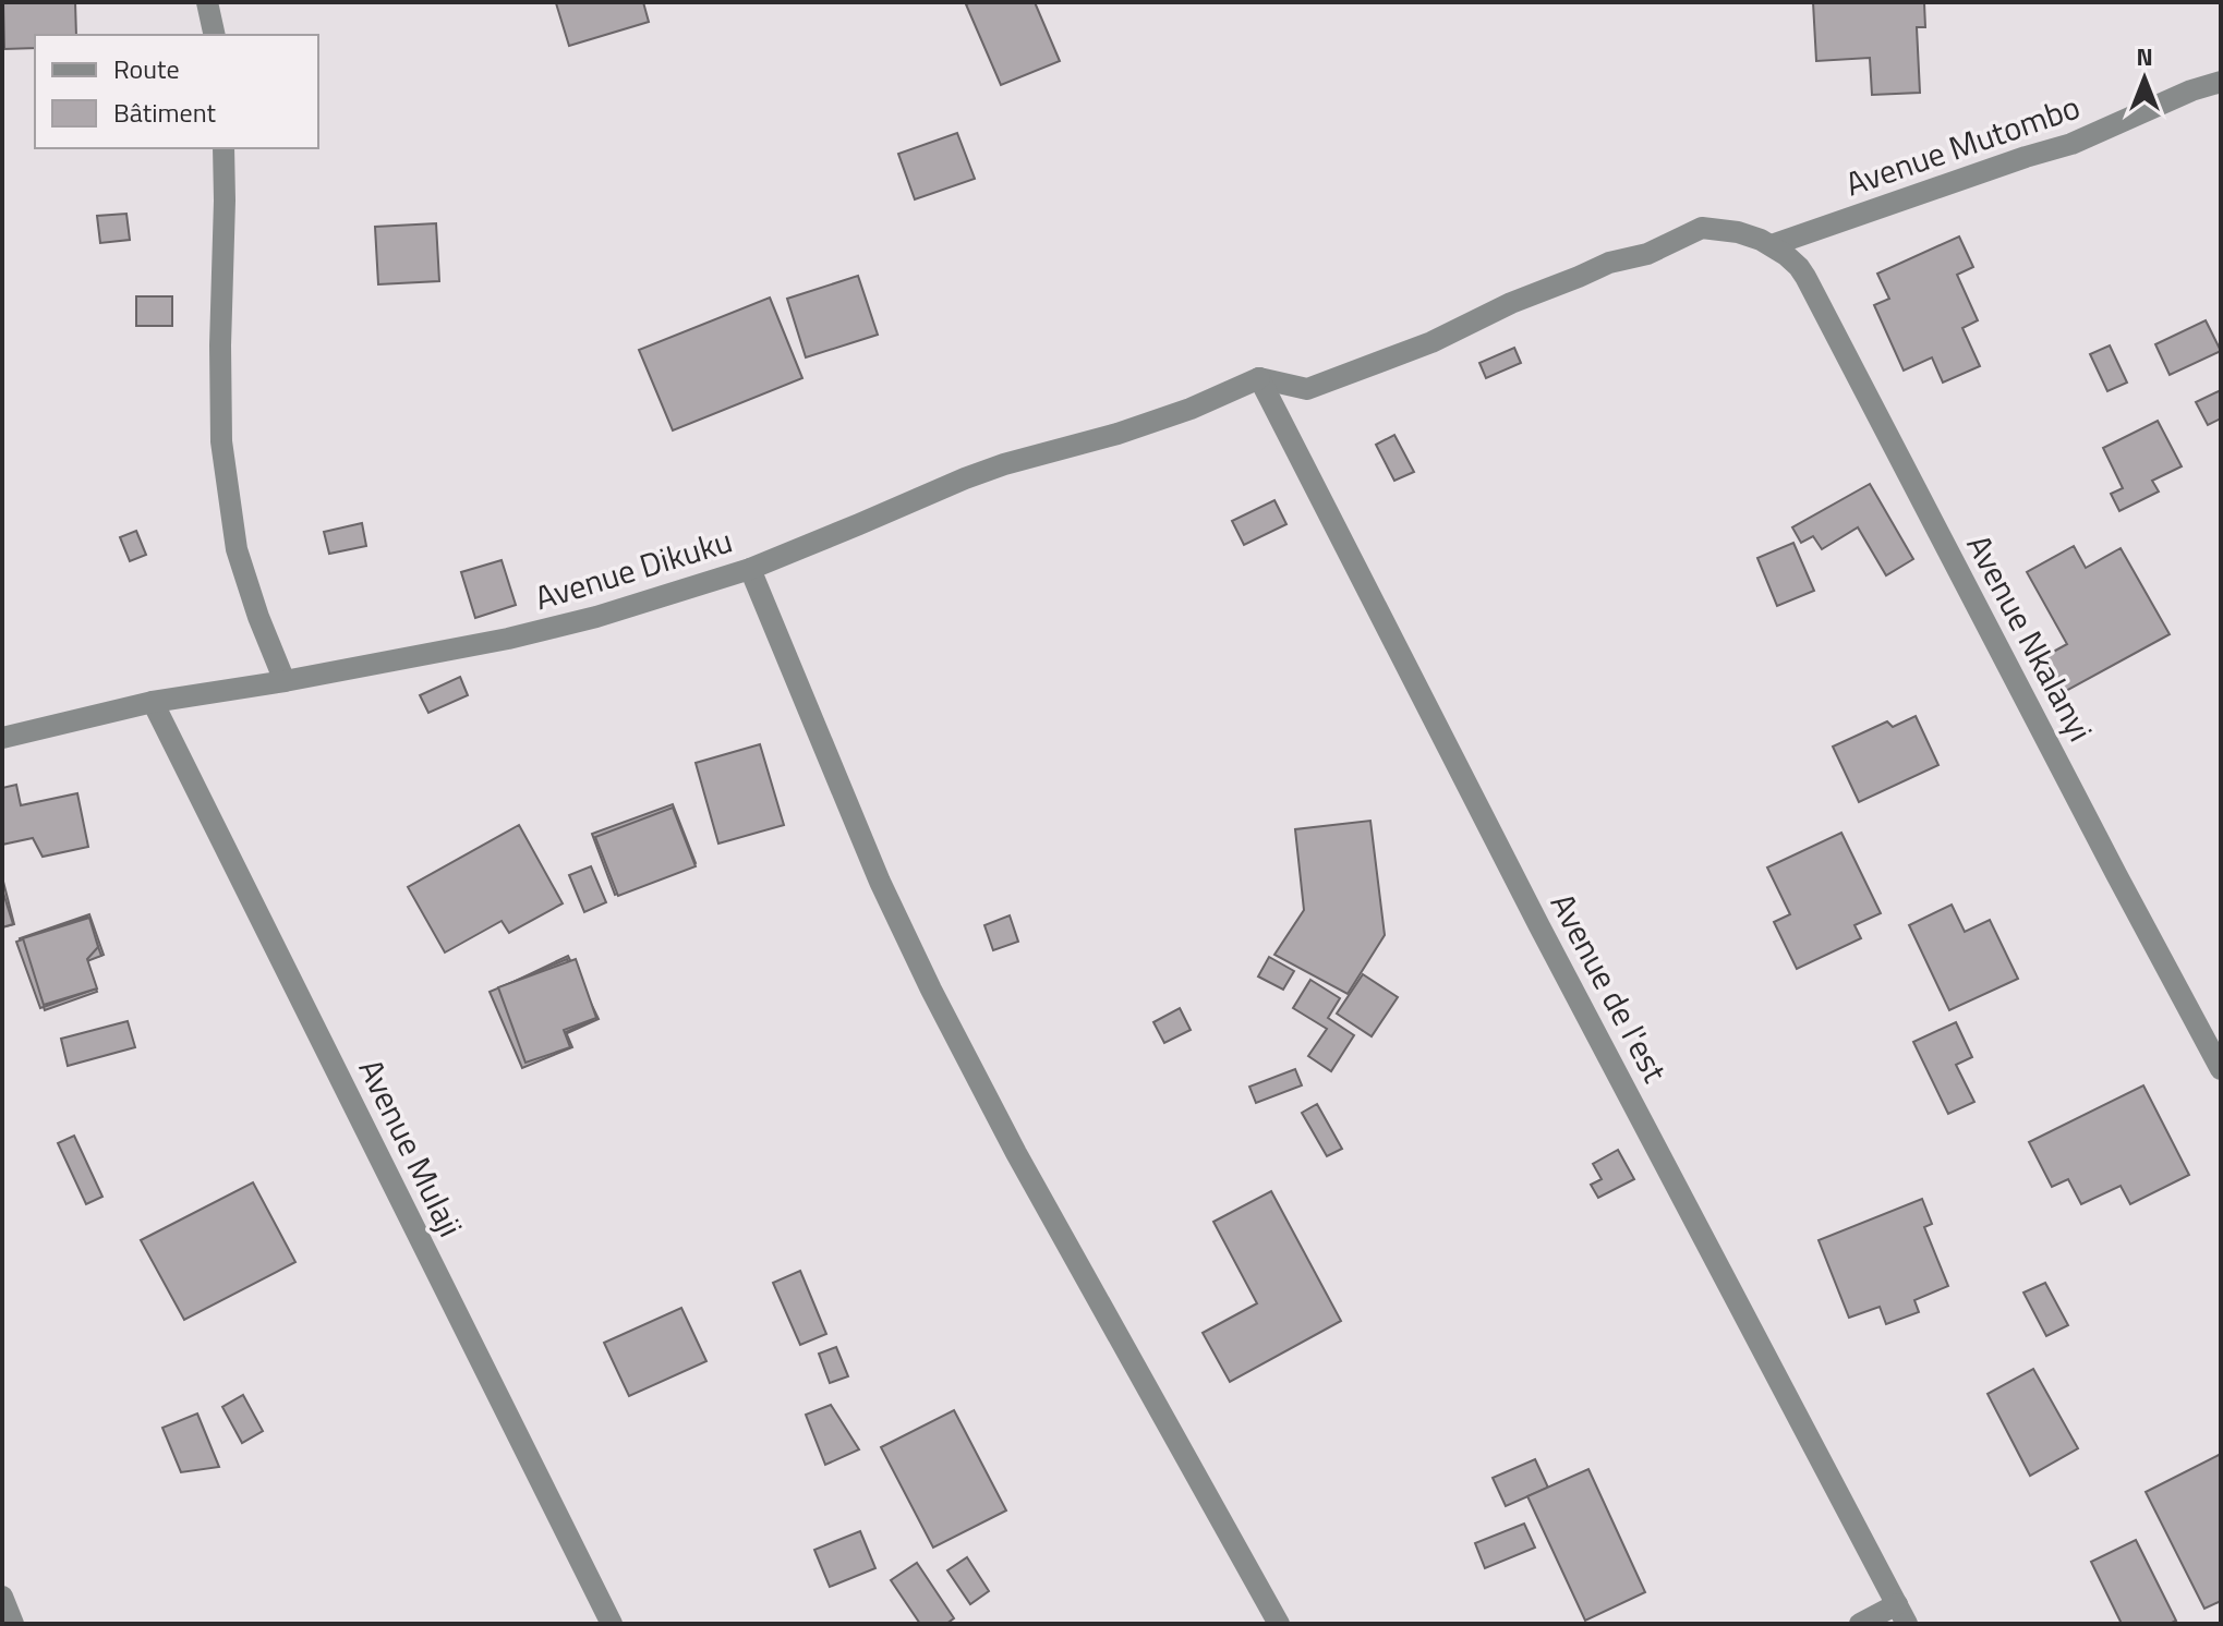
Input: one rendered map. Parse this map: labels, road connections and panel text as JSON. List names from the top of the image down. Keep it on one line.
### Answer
{"streets":{"street":["Avenue Mutombo","Avenue Dikuku","Avenue Nkalanyi","Avenue de l'est","Avenue Mulaji"]},"crossings":[["Avenue Mutombo","Avenue Nkalanyi"],["Avenue Dikuku","Avenue de l'est"],["Avenue Dikuku","Avenue Mulaji"]],"legend":["Route","Bâtiment"],"north":"top"}
